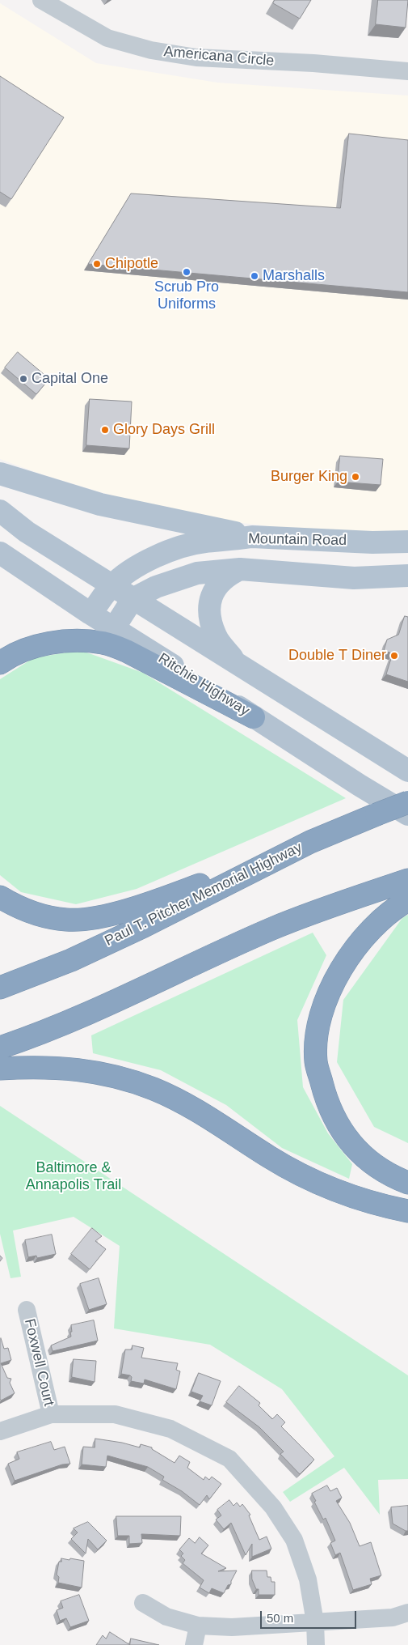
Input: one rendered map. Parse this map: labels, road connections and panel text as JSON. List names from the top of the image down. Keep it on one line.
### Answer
{"streets":{"highway":["Paul T. Pitcher Memorial Highway"],"main road":["Mountain Road","Ritchie Highway"],"street":["Americana Circle","Foxwell Court"]},"crossings":[["Mountain Road","Ritchie Highway"]],"parks":["Baltimore & Annapolis Trail"],"places":["Chipotle","Scrub Pro Uniforms","Marshalls","Capital One","Glory Days Grill","Burger King","Double T Diner"],"scale_bar":"50 m"}
